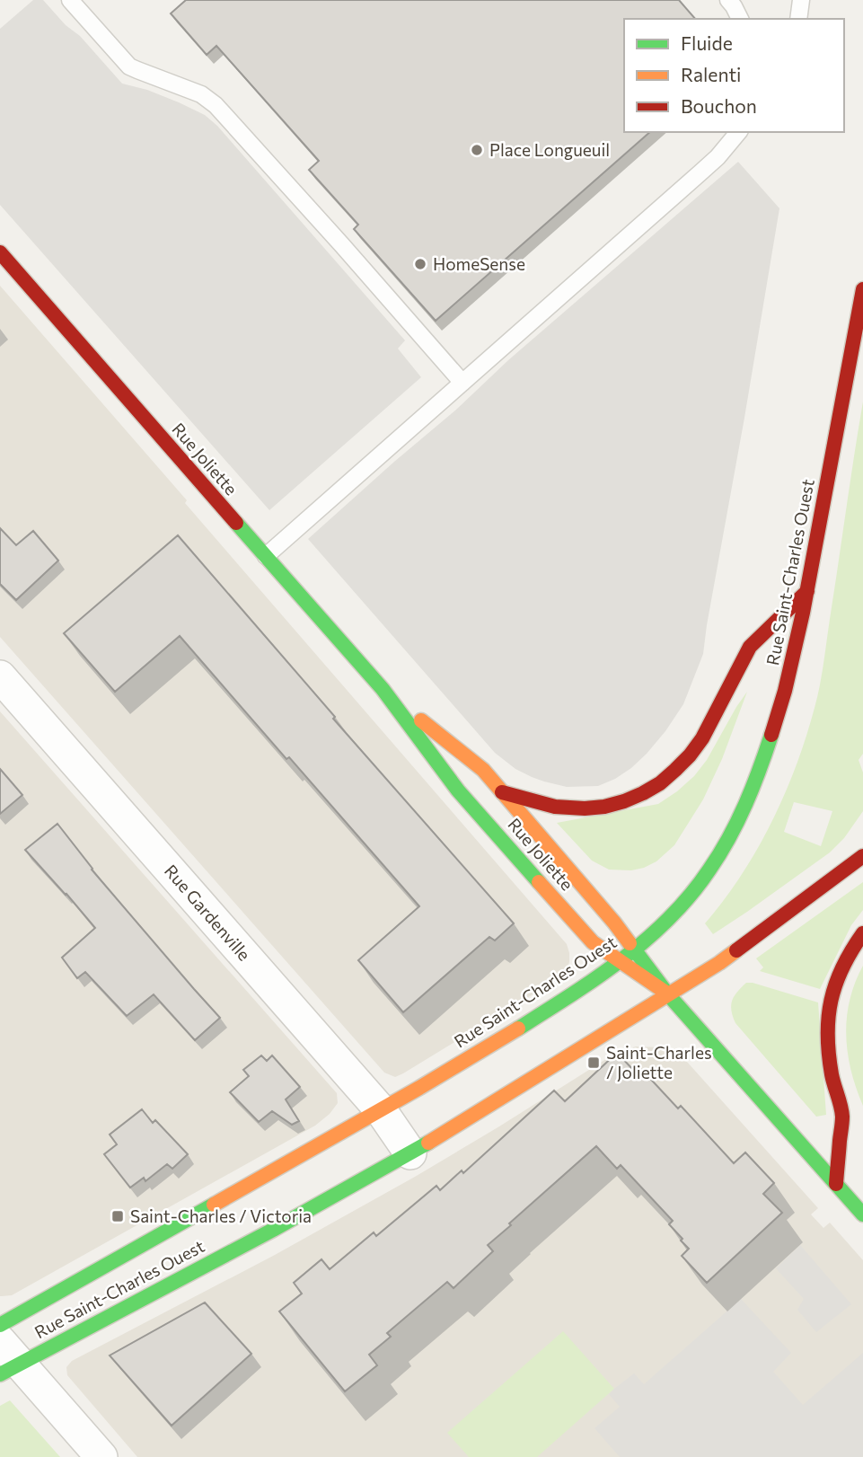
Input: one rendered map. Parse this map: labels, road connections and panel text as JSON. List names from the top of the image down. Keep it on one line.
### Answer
{"streets":{"street":["Rue Joliette","Rue Saint-Charles Ouest","Rue Gardenville"]},"crossings":[["Rue Joliette","Rue Saint-Charles Ouest"],["Rue Saint-Charles Ouest","Rue Gardenville"]],"places":{"other":["Place Longueuil","HomeSense"],"transit":["Saint-Charles / Joliette","Saint-Charles / Victoria"]},"legend":["Fluide","Ralenti","Bouchon"]}
